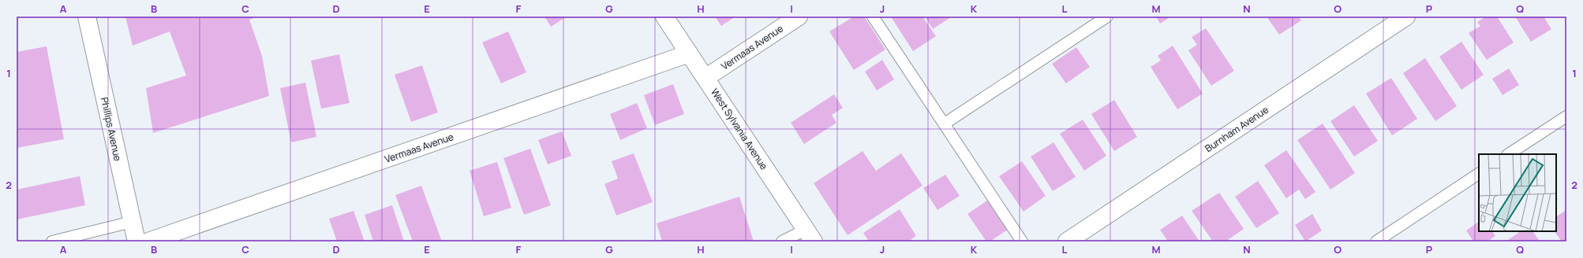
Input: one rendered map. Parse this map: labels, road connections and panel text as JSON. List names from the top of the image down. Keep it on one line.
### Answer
{"streets":{"street":["Vermaas Avenue","Phillips Avenue","West Sylvania Avenue","Burnham Avenue"]},"crossings":[["Vermaas Avenue","West Sylvania Avenue"]],"grid":{"columns":["A","B","C","D","E","F","G","H","I","J","K","L","M","N","O","P","Q"],"rows":["1","2"]}}
